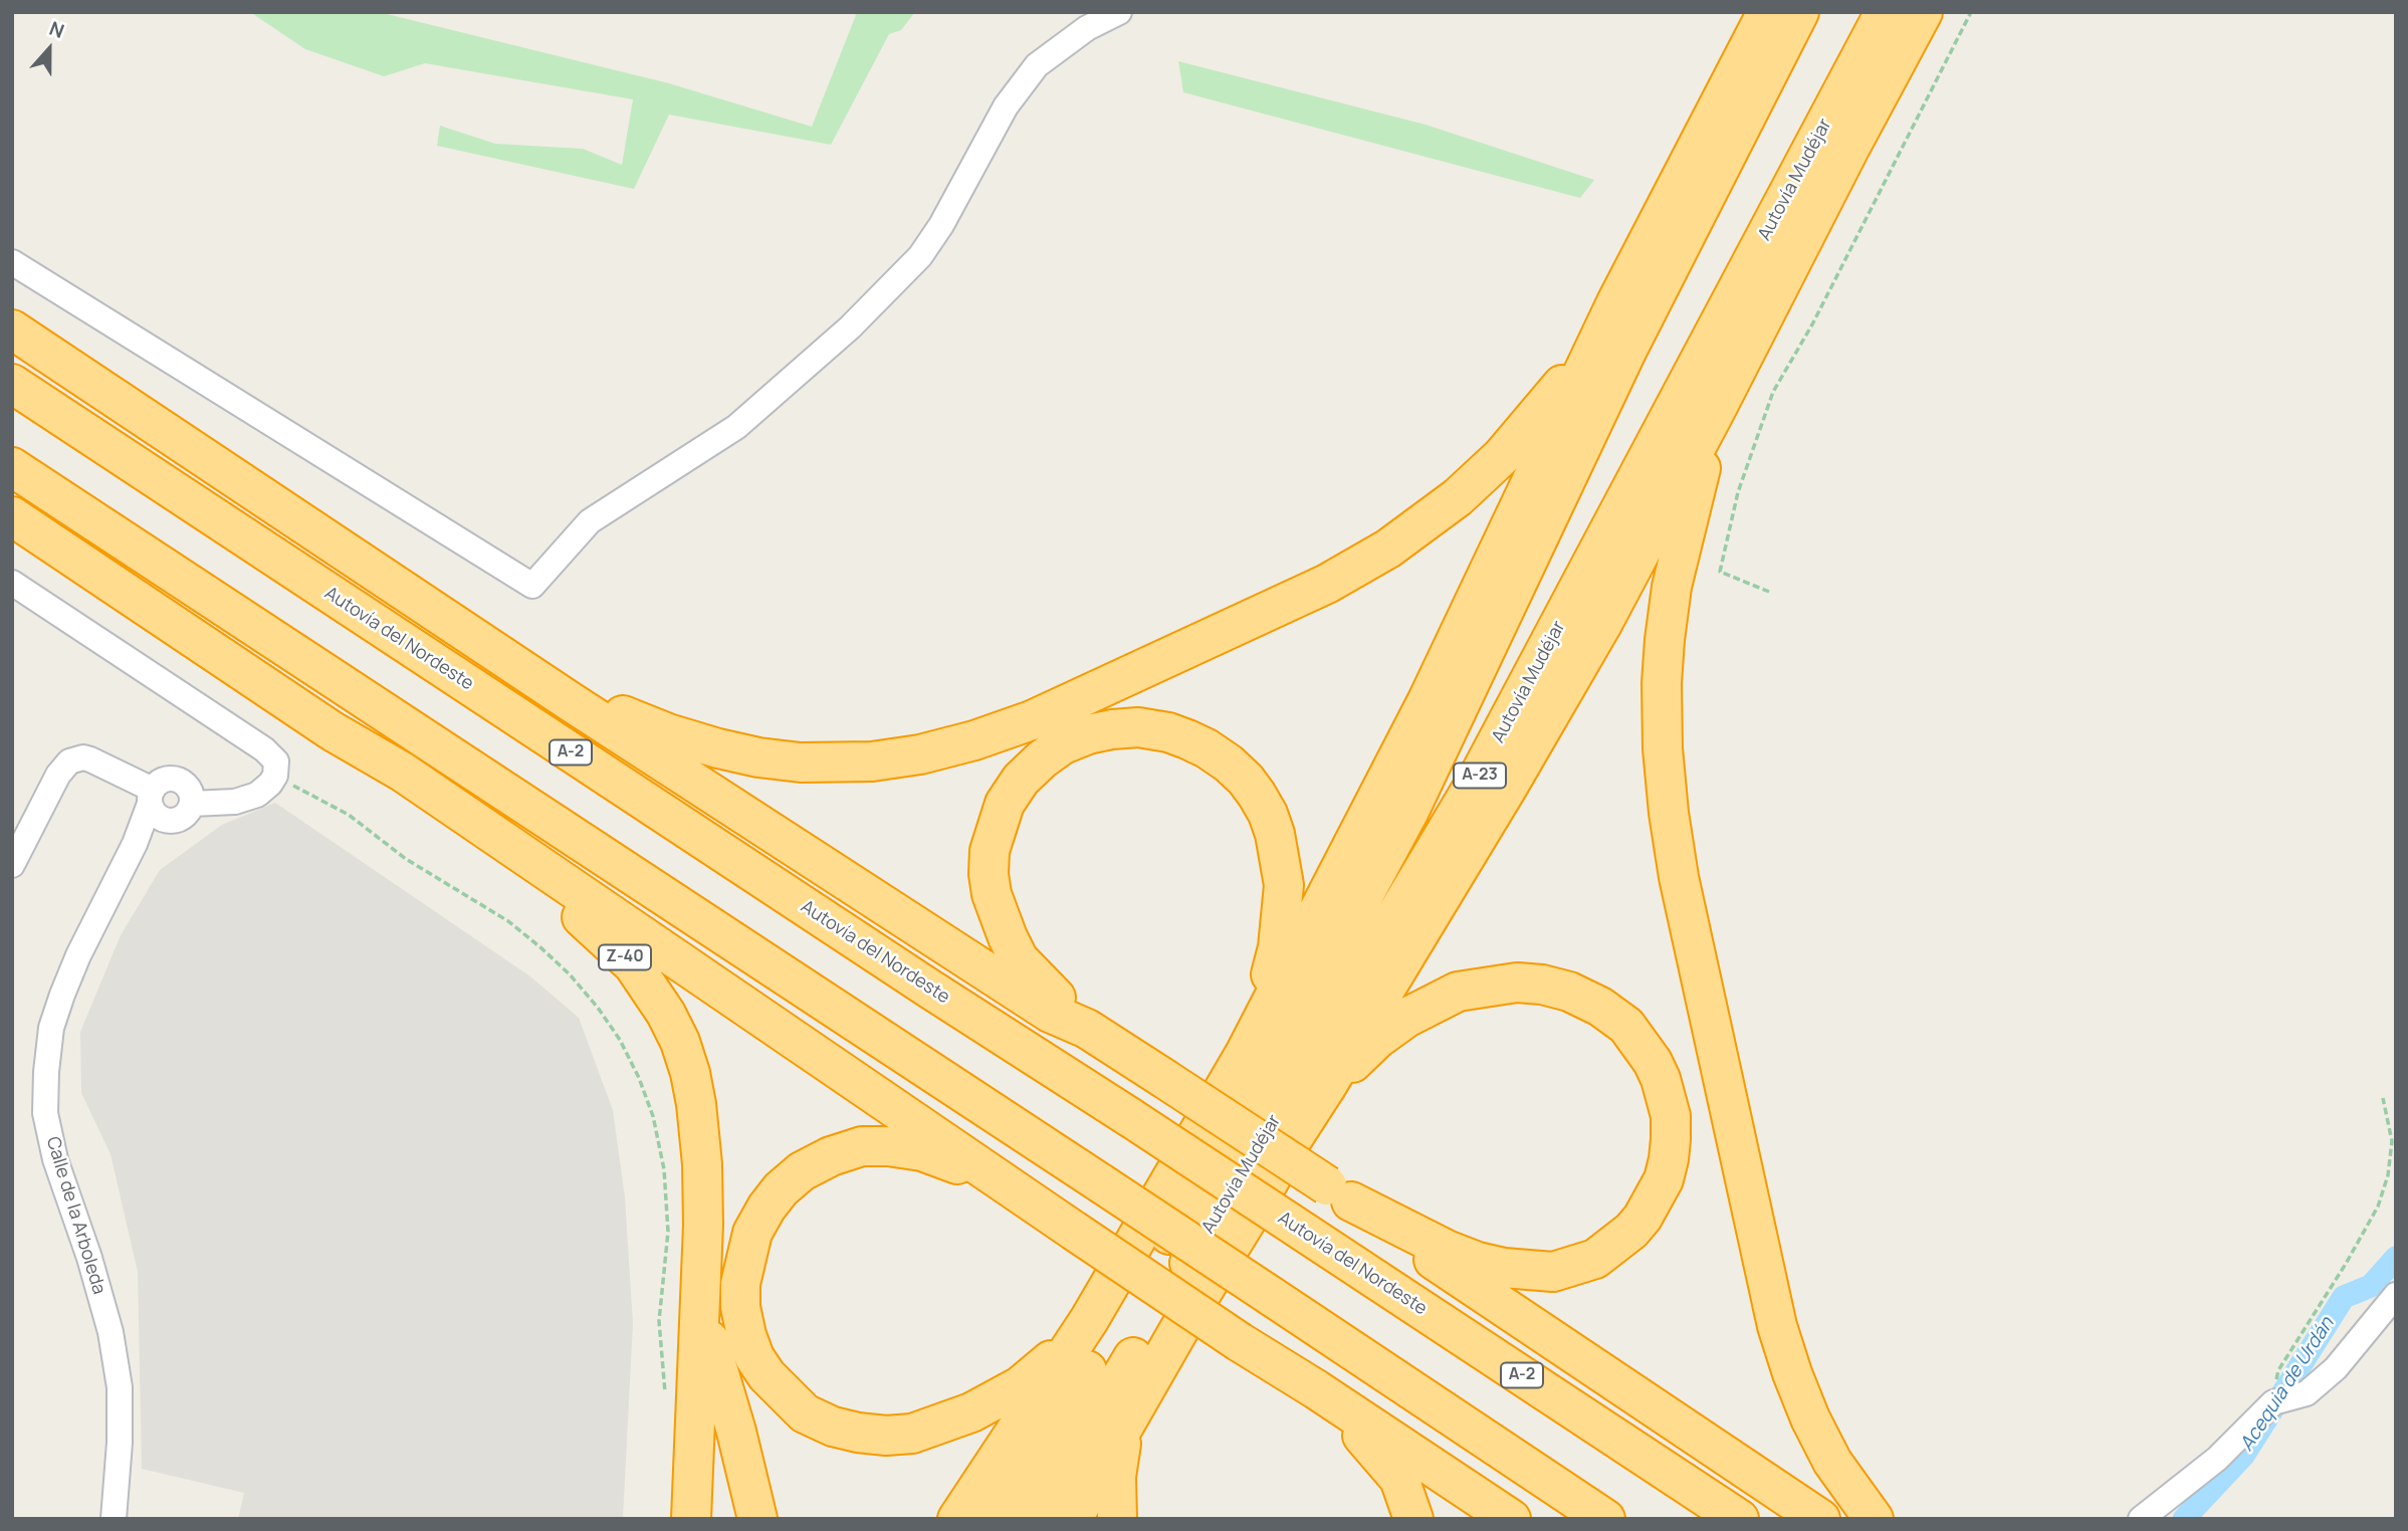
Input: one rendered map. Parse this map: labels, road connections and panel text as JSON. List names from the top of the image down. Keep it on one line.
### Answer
{"streets":{"highway":["Autovía Mudéjar","Autovía del Nordeste","A-2","A-23","Z-40"],"street":["Calle de la Arboleda"]},"water":["Acequia de Urdán"],"north":"top"}
